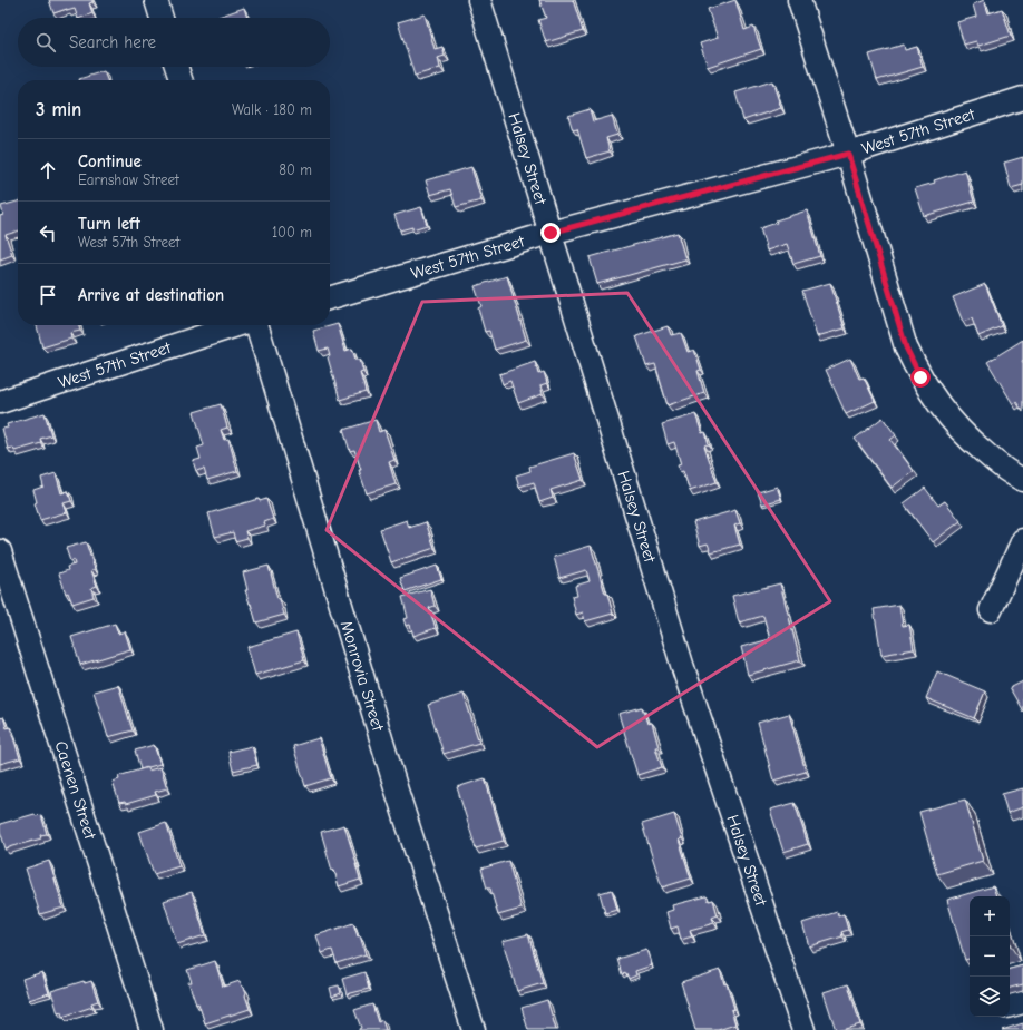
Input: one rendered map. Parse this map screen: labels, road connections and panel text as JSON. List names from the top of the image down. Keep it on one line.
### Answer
{"streets":{"street":["West 57th Street","Halsey Street","Monrovia Street","Caenen Street"]},"crossings":[["West 57th Street","Halsey Street"]],"page":{"search":"Search here","heading":["3 min","Walk · 180 m"],"list":[["Continue","Earnshaw Street","80 m"],["Turn left","West 57th Street","100 m"],"Arrive at destination"],"map_buttons":["+","−"]}}
